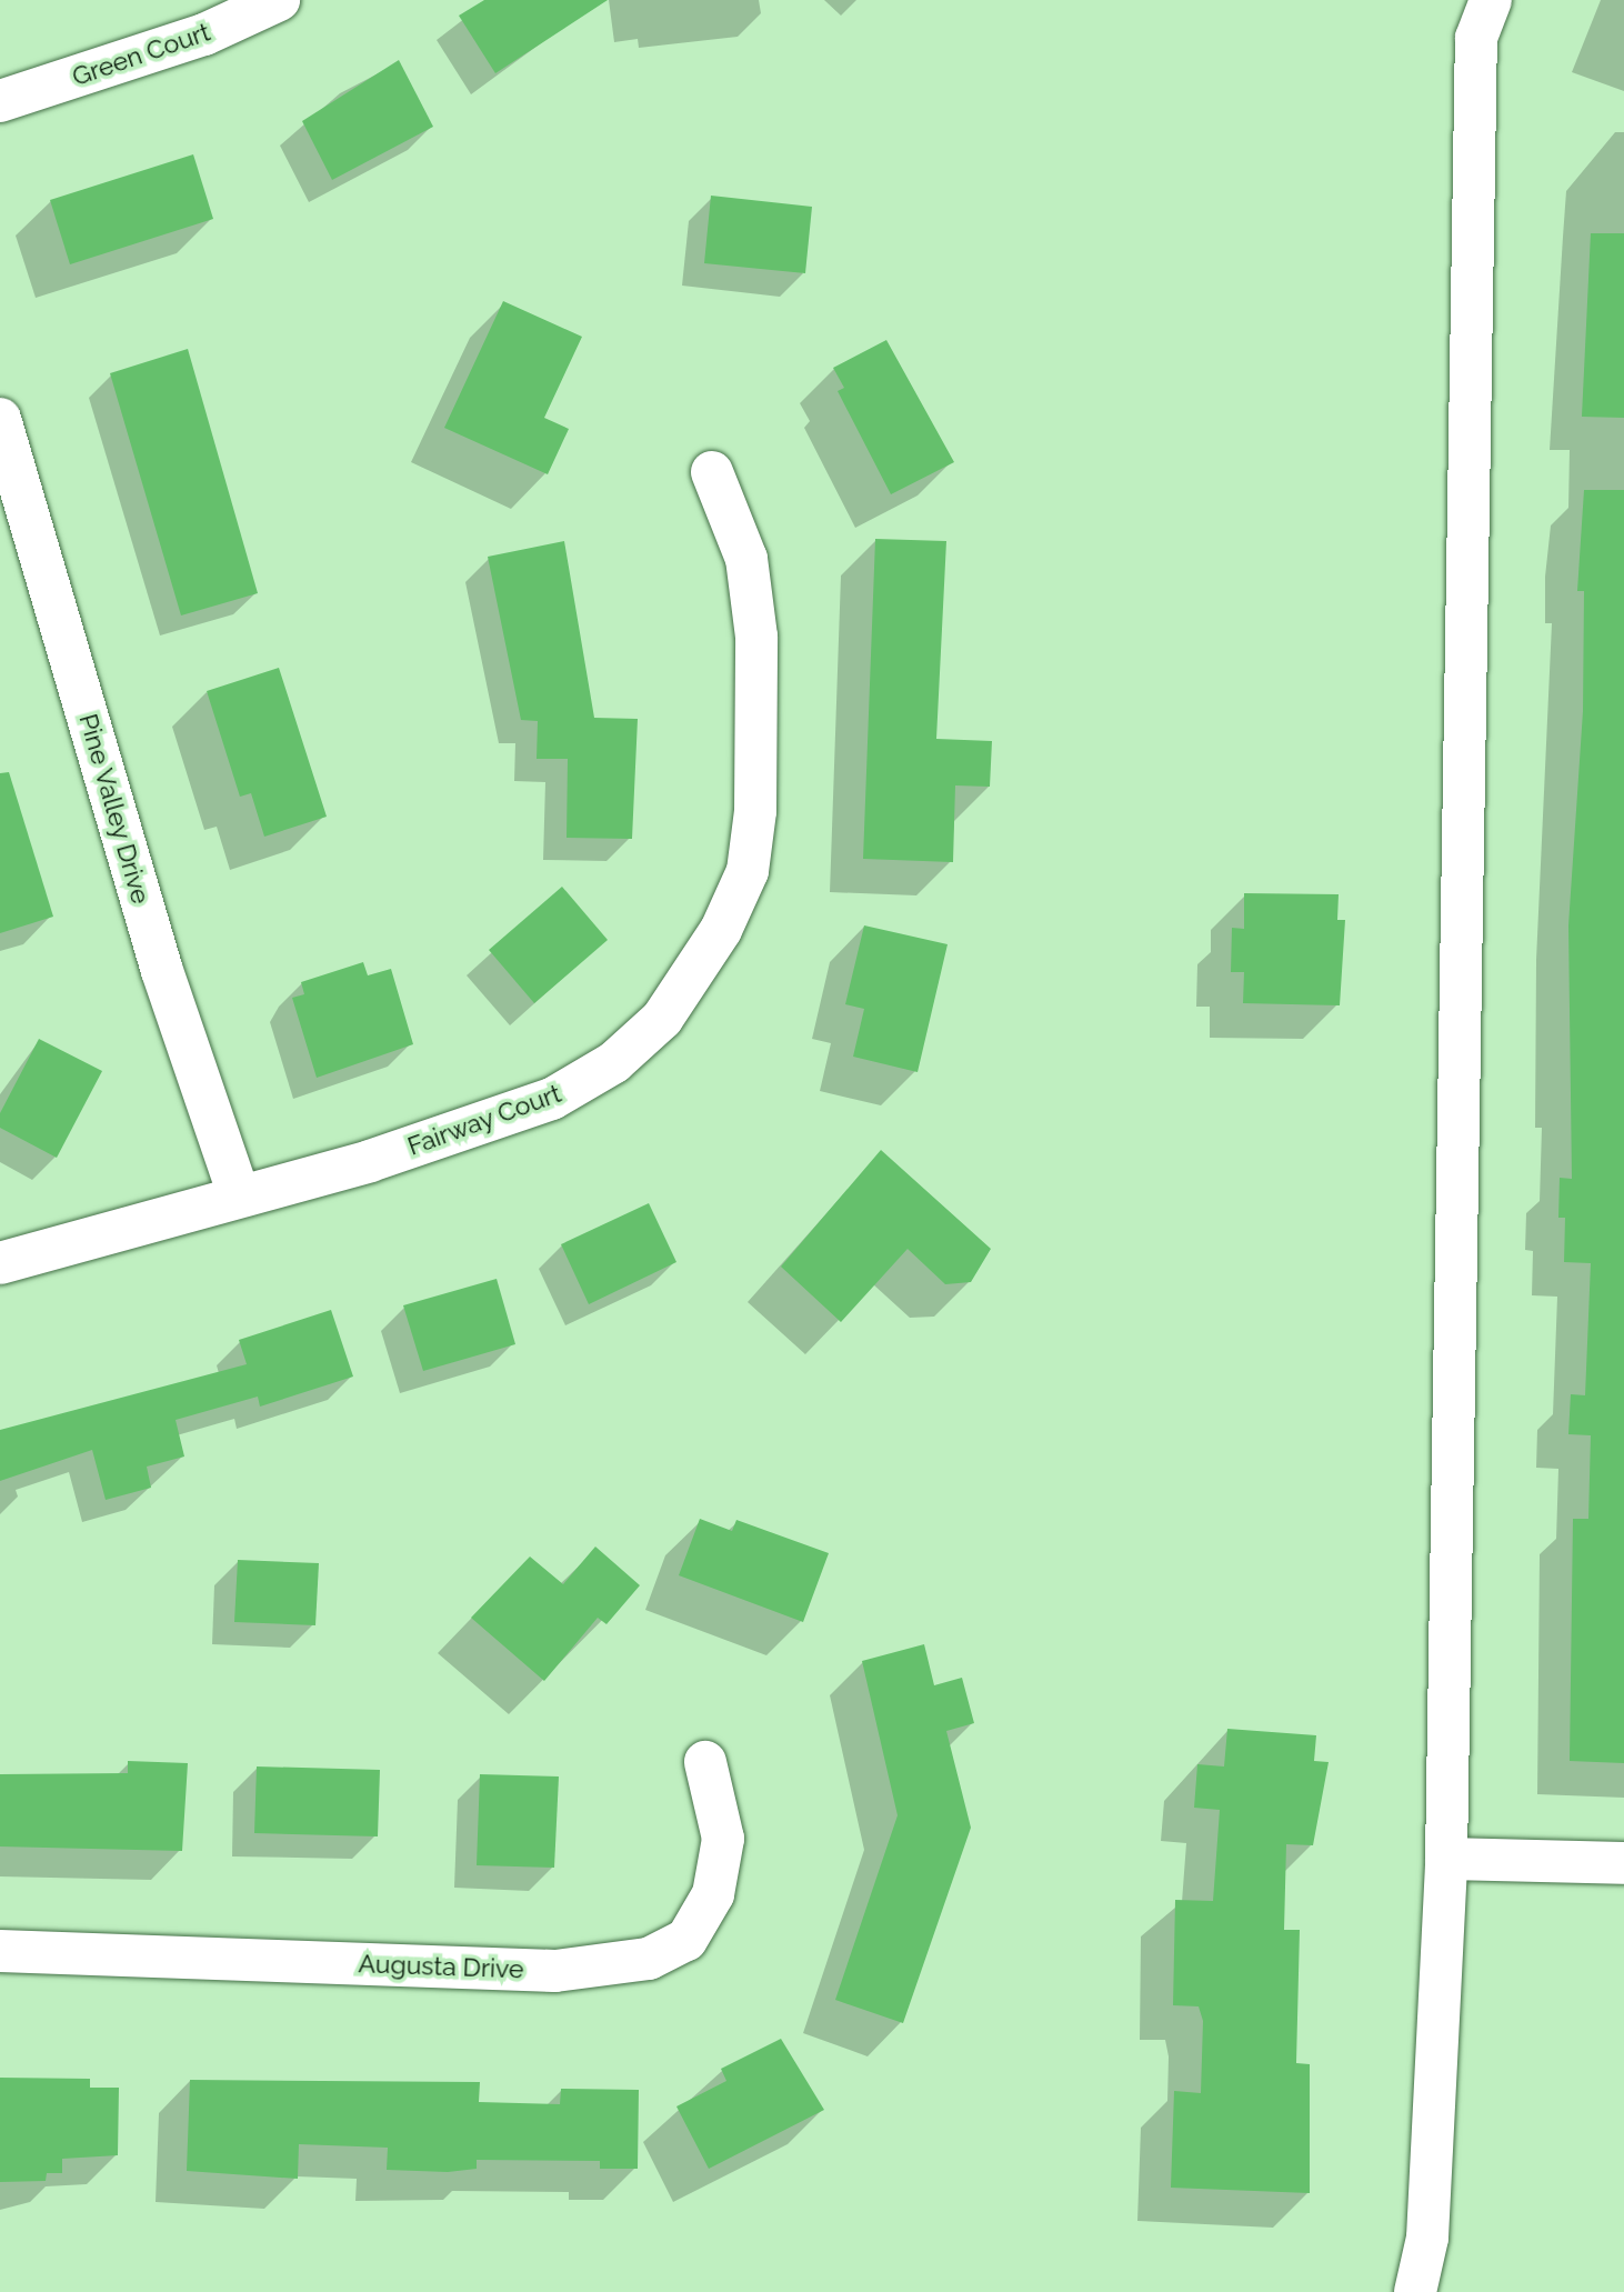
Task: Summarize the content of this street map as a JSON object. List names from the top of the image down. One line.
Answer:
{"streets":{"street":["Green Court","Pine Valley Drive","Fairway Court","Augusta Drive"]},"crossings":[["Pine Valley Drive","Fairway Court"]]}
